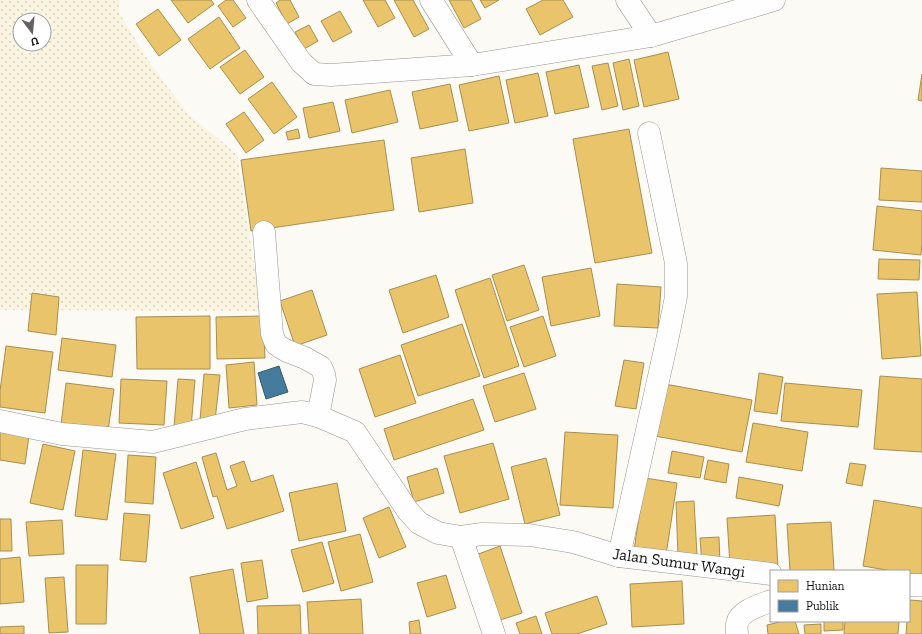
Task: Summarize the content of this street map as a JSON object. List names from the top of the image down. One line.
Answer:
{"streets":{"street":["Jalan Sumur Wangi"]},"legend":["Hunian","Publik"],"north":"bottom"}
